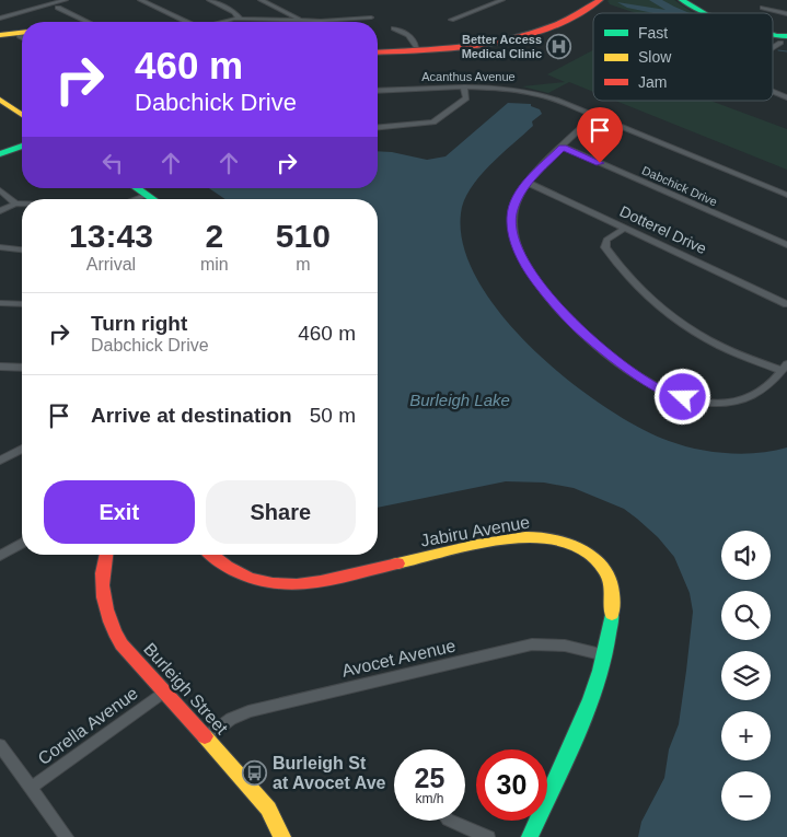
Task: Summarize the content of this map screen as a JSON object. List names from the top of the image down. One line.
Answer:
{"streets":{"street":["Acanthus Avenue","Dabchick Drive","Dotterel Drive","Jabiru Avenue","Avocet Avenue","Burleigh Street","Corella Avenue"]},"crossings":[["Jabiru Avenue","Avocet Avenue"],["Avocet Avenue","Burleigh Street"],["Burleigh Street","Corella Avenue"]],"water":["Burleigh Lake"],"places":{"hospital":["Better Access Medical Clinic"],"bus stop":["Burleigh St at Avocet Ave"]},"legend":["Fast","Slow","Jam"],"page":{"turn":["460 m","Dabchick Drive"],"eta":["13:43","Arrival","2","min","510","m"],"list":[{"name":"Turn right","note":"Dabchick Drive","value":"460 m"},{"name":"Arrive at destination","value":"50 m"}],"buttons":["Exit","Share"],"map_buttons":["+","−"],"speed":"25 km/h","limit":"30"}}
